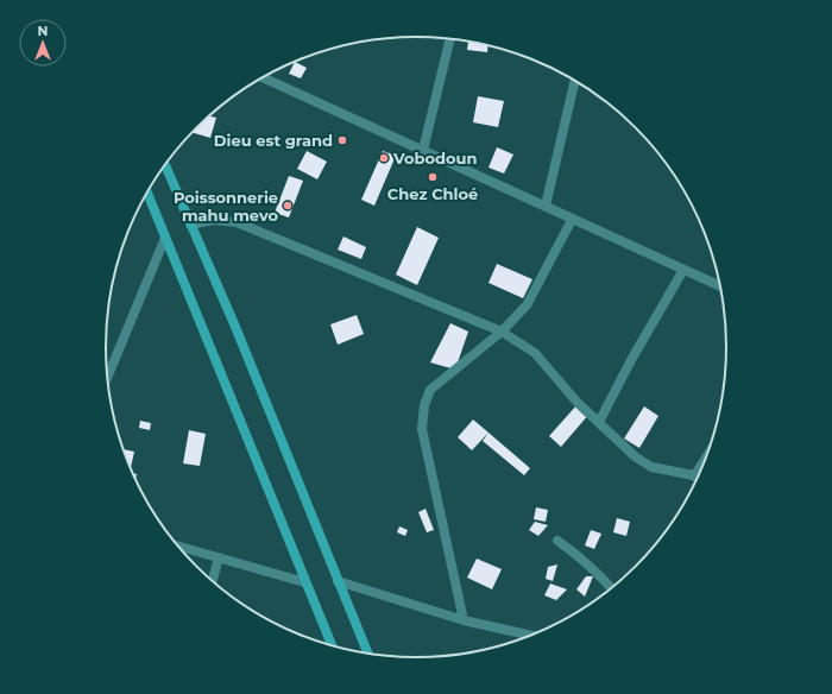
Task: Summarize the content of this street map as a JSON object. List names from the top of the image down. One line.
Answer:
{"places":["Dieu est grand","Vobodoun","Chez Chloé","Poissonnerie mahu mevo"],"north":"top"}
